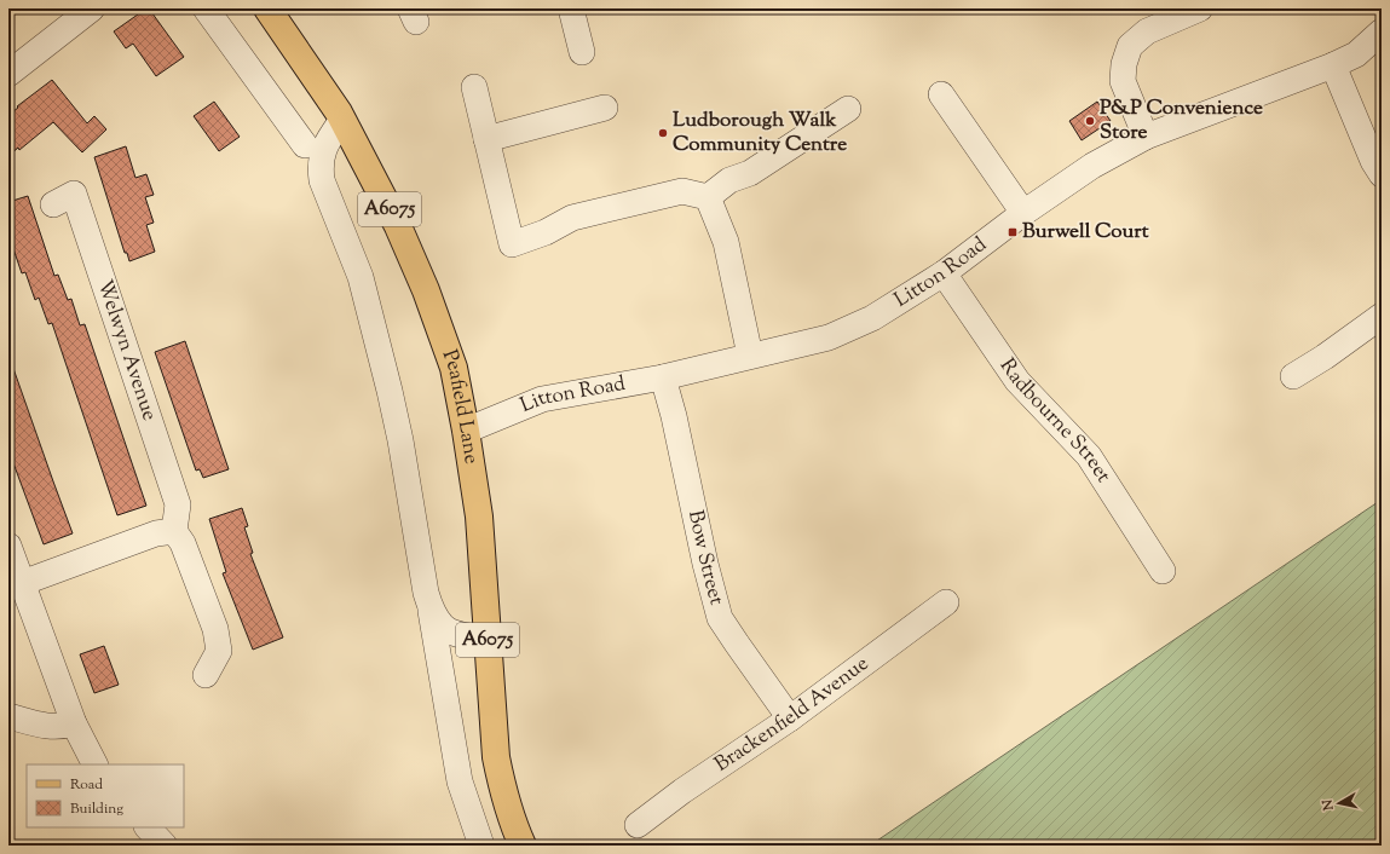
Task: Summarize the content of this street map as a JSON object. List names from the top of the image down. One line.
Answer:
{"streets":{"main road":["A6075","Peafield Lane"],"street":["Litton Road","Welwyn Avenue","Radbourne Street","Bow Street","Brackenfield Avenue"]},"crossings":[["Litton Road","Peafield Lane"],["Litton Road","Radbourne Street"],["Litton Road","Bow Street"],["Bow Street","Brackenfield Avenue"]],"places":{"other":["P&P Convenience Store","Ludborough Walk Community Centre"],"transit":["Burwell Court"]},"legend":["Road","Building"],"north":"left"}
